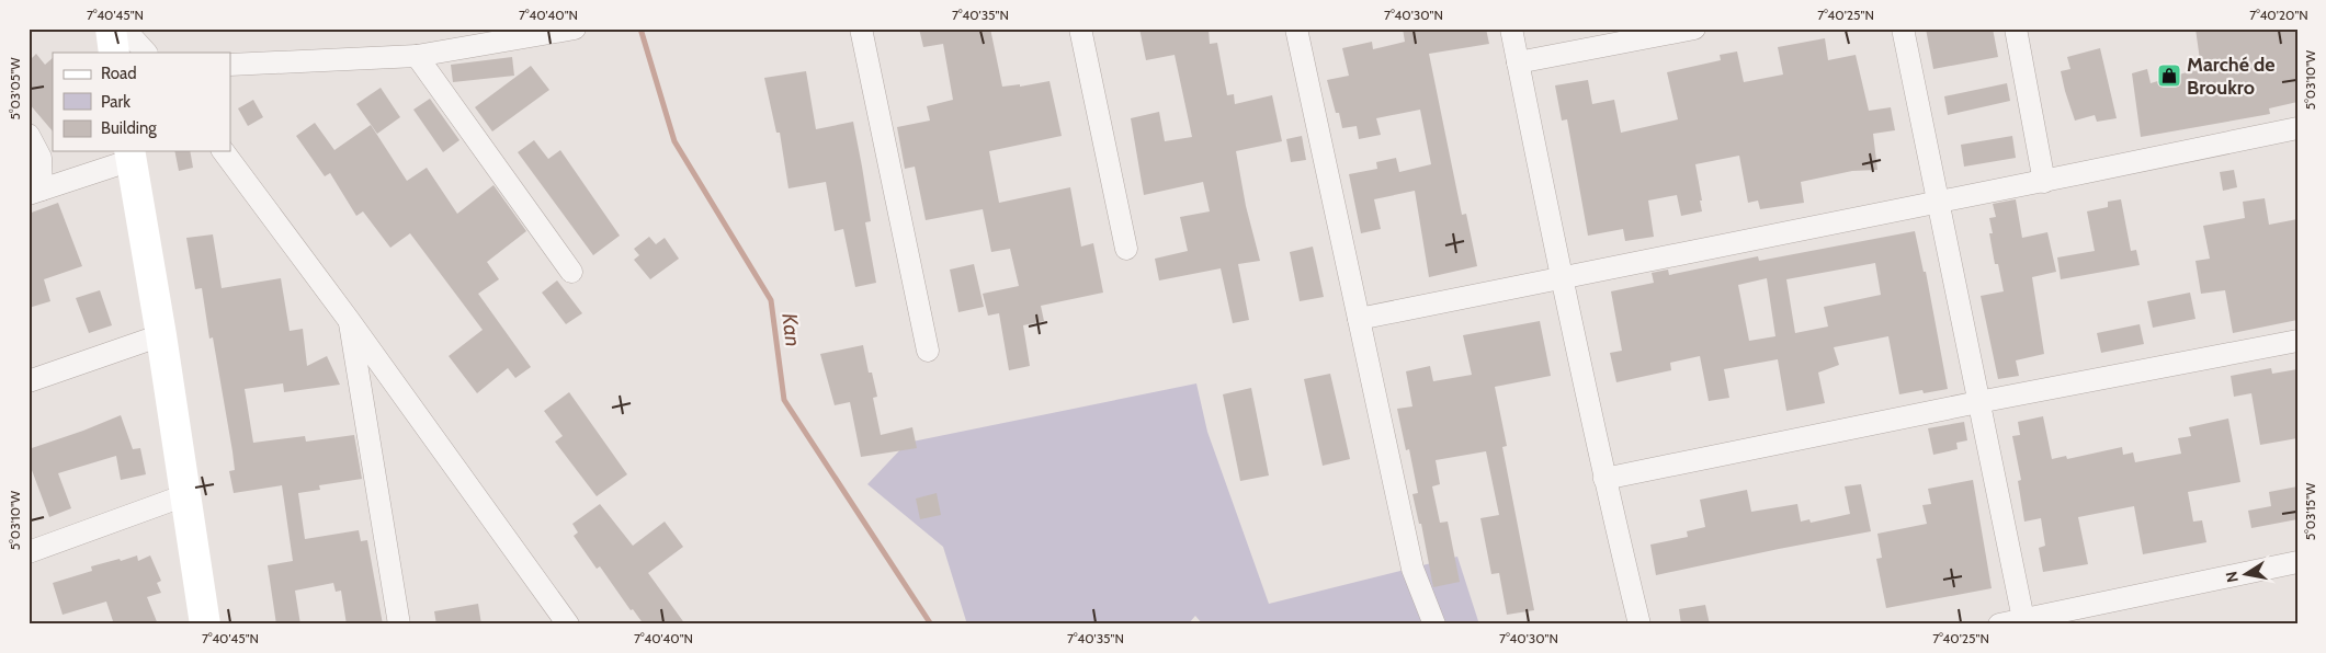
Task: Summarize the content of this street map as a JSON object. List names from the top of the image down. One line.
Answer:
{"water":["Kan"],"places":{"shop":["Marché de Broukro"]},"legend":["Road","Park","Building"],"north":"left","coordinates":["7°40'45\"N","7°40'40\"N","7°40'35\"N","7°40'30\"N","7°40'25\"N","7°40'20\"N","5°03'10\"W","5°03'05\"W","5°03'15\"W"]}
